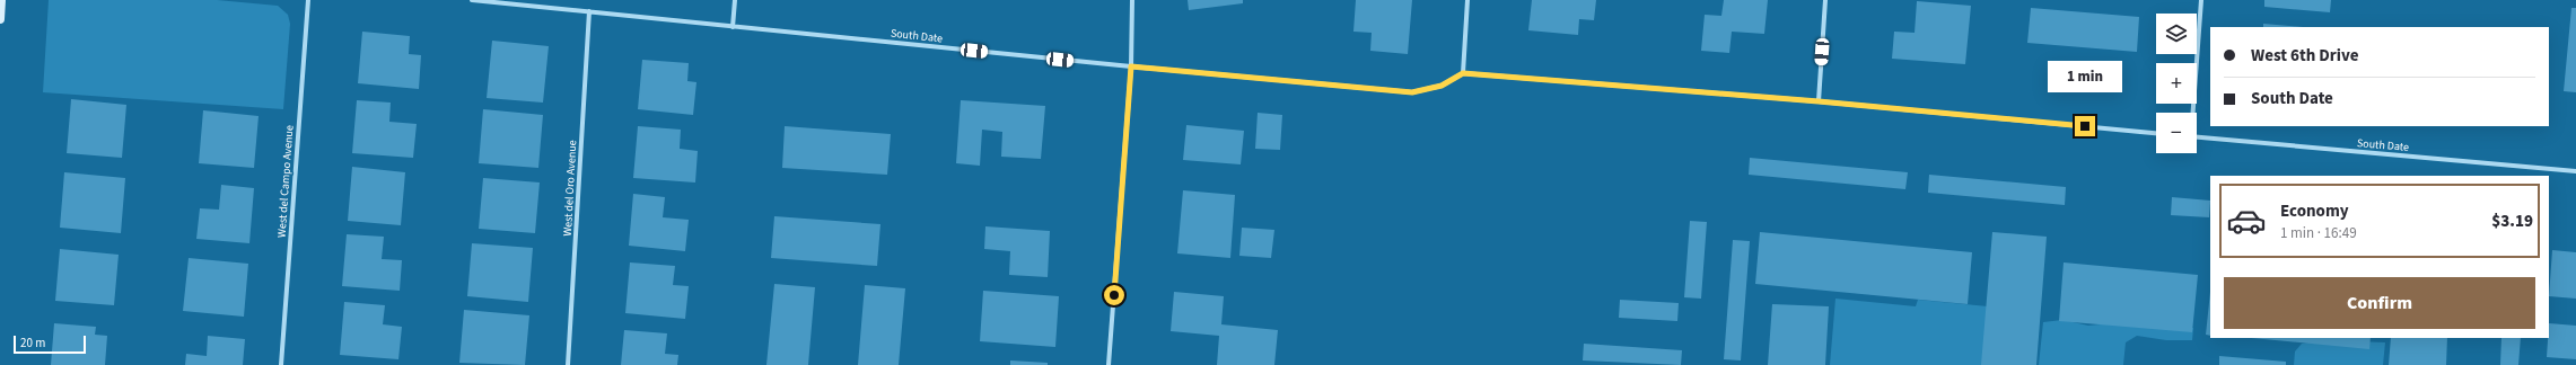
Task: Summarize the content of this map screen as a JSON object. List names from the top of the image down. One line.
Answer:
{"streets":{"street":["South Date","West del Campo Avenue","West del Oro Avenue"]},"crossings":[["South Date","West del Oro Avenue"]],"scale_bar":"20 m","page":{"map_buttons":["+","−"],"banner":["West 6th Drive","South Date"],"bubble":"1 min","list":[{"name":"Economy","note":"1 min · 16:49","value":"$3.19"}],"buttons":"Confirm","scale":"20 m"}}
